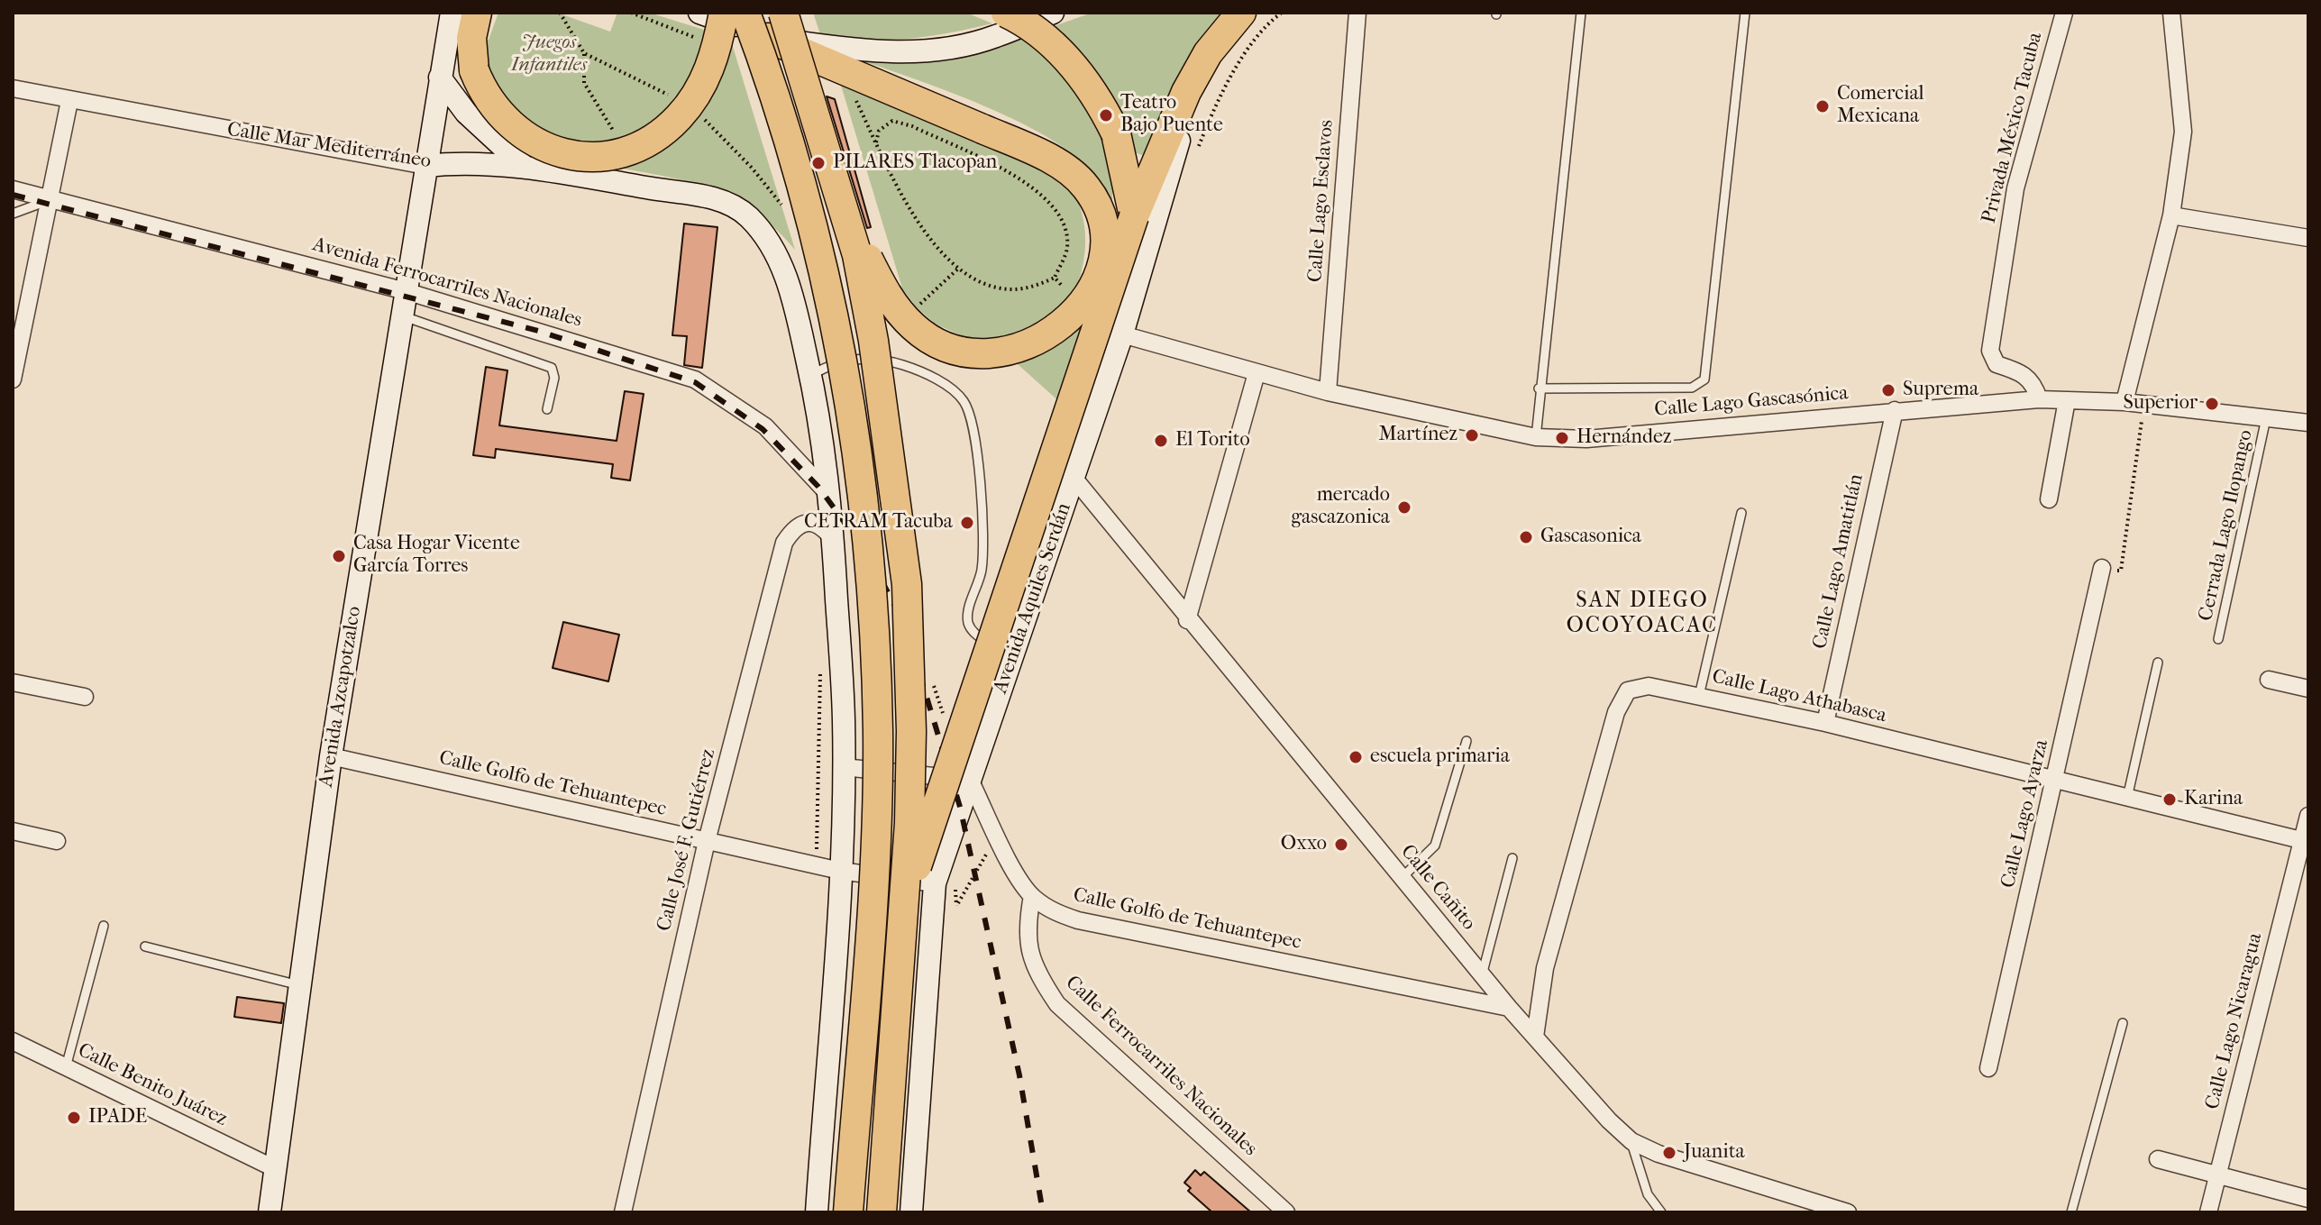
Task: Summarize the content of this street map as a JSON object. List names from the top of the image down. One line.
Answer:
{"streets":{"street":["Privada México Tacuba","Calle Mar Mediterráneo","Calle Lago Esclavos","Avenida Ferrocarriles Nacionales","Calle Lago Gascasónica","Calle Lago Amatitlán","Avenida Aquiles Serdán","Avenida Azcapotzalco","Calle Lago Athabasca","Calle Golfo de Tehuantepec","Calle Lago Ayarza","Calle José F. Gutiérrez","Calle Cañito","Calle Lago Nicaragua","Calle Ferrocarriles Nacionales","Calle Benito Juárez"],"lane":["Cerrada Lago Ilopango"]},"crossings":[["Privada México Tacuba","Calle Lago Gascasónica"],["Calle Mar Mediterráneo","Avenida Azcapotzalco"],["Calle Lago Esclavos","Calle Lago Gascasónica"],["Avenida Ferrocarriles Nacionales","Avenida Azcapotzalco"],["Calle Lago Gascasónica","Cerrada Lago Ilopango"],["Calle Lago Gascasónica","Calle Lago Amatitlán"],["Calle Lago Gascasónica","Avenida Aquiles Serdán"],["Calle Lago Amatitlán","Calle Lago Athabasca"],["Avenida Aquiles Serdán","Calle Golfo de Tehuantepec"],["Avenida Aquiles Serdán","Calle Cañito"],["Avenida Azcapotzalco","Calle Golfo de Tehuantepec"],["Avenida Azcapotzalco","Calle Benito Juárez"],["Calle Lago Athabasca","Calle Lago Ayarza"],["Calle Lago Athabasca","Calle Cañito"],["Calle Lago Athabasca","Calle Lago Nicaragua"],["Calle Golfo de Tehuantepec","Calle José F. Gutiérrez"],["Calle Golfo de Tehuantepec","Calle Cañito"],["Calle Golfo de Tehuantepec","Calle Ferrocarriles Nacionales"]],"districts":["SAN DIEGO OCOYOACAC"],"parks":["Juegos Infantiles"],"places":["Comercial Mexicana","Teatro Bajo Puente","PILARES Tlacopan","Suprema","Superior","Martínez","Hernández","El Torito","mercado gascazonica","CETRAM Tacuba","Gascasonica","Casa Hogar Vicente García Torres","escuela primaria","Karina","Oxxo","IPADE","Juanita"]}
